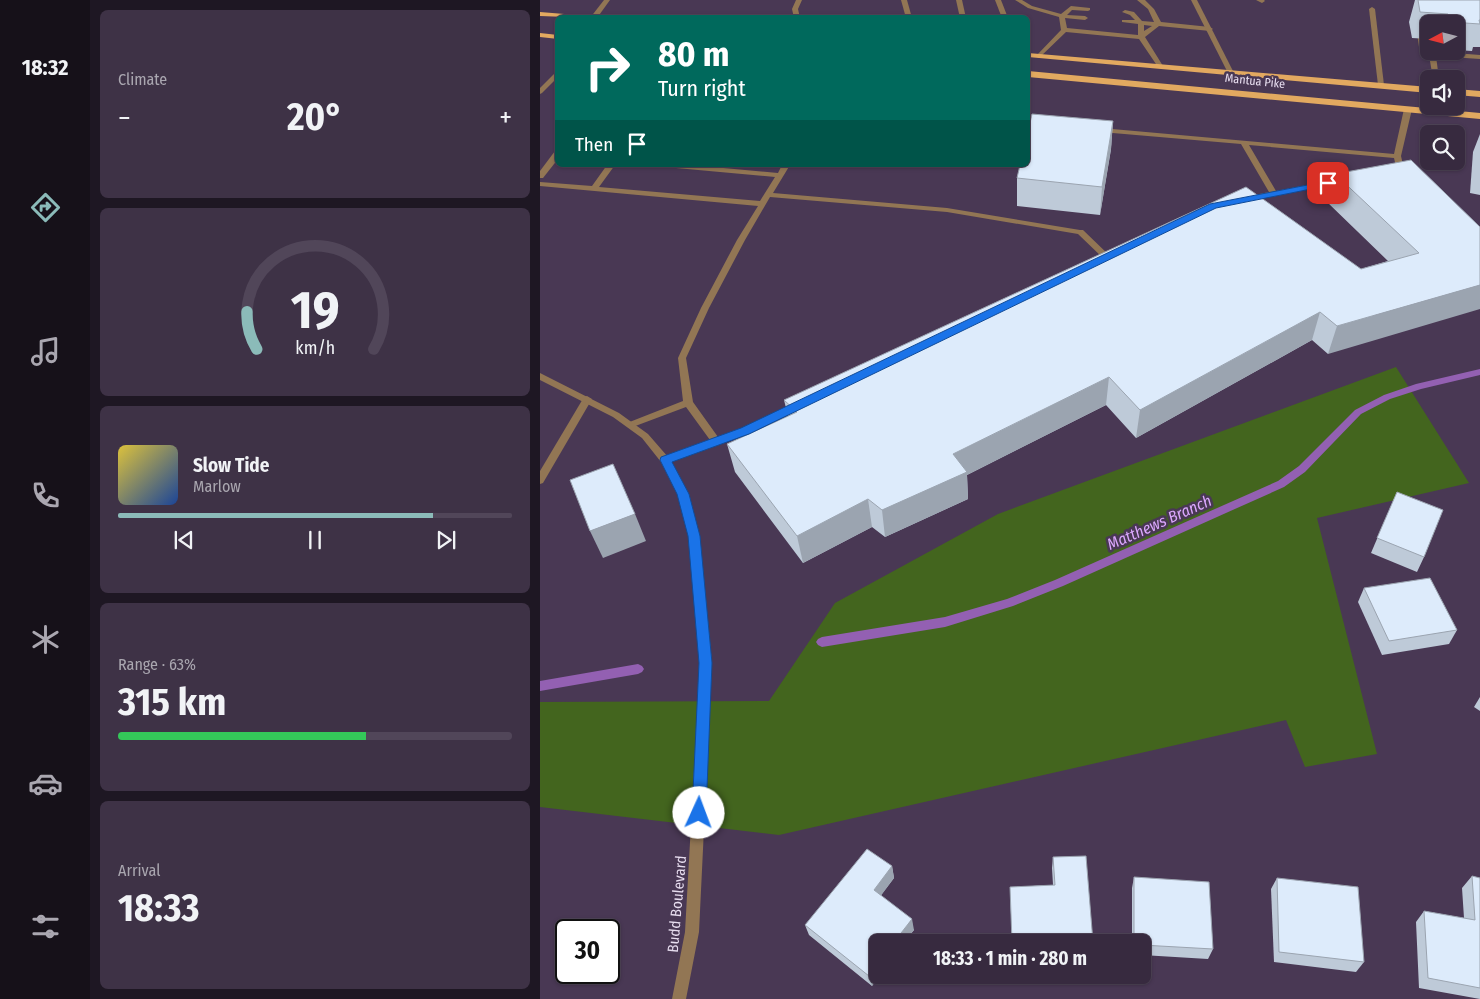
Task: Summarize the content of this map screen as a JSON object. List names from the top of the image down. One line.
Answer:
{"streets":{"main road":["Mantua Pike"],"street":["Budd Boulevard"]},"water":["Matthews Branch"],"north":"left","page":{"tabs":"18:32","tile":["Climate",["Range · 63%","315 km"],["Arrival","18:33"]],"turn":["80 m","Turn right"],"heat":["−","20°","+"],"then":"Then","song":["Slow Tide","Marlow"],"limit":"30","trip":"18:33 · 1 min · 280 m","gauge":["19","km/h"]}}
